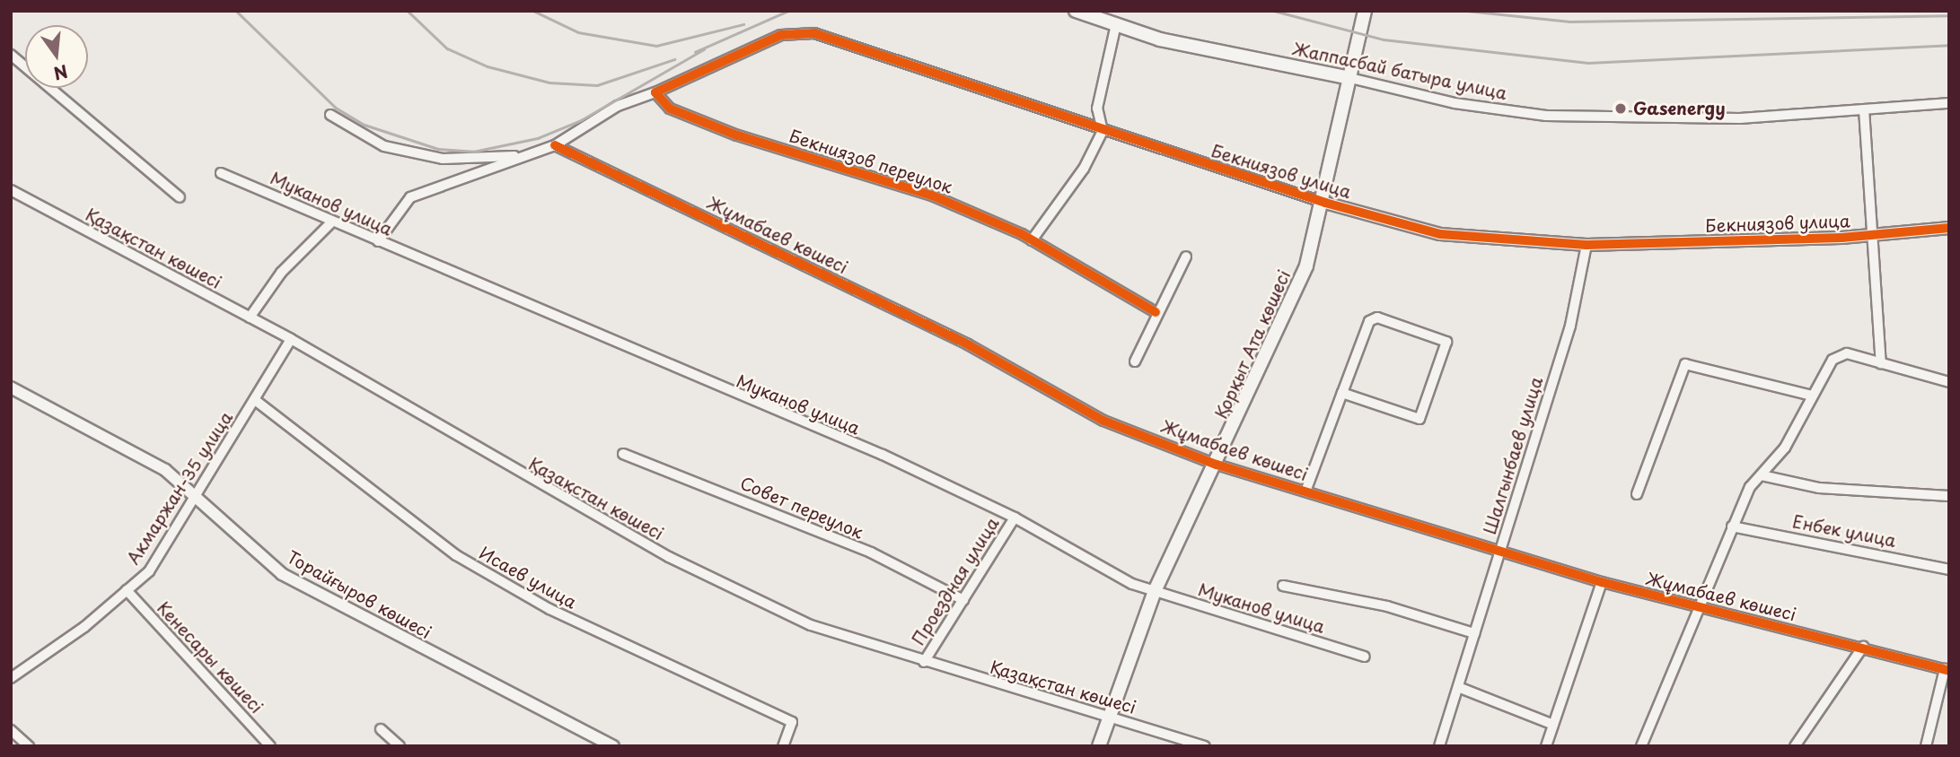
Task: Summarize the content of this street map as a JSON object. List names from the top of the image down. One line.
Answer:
{"streets":{"main road":["Жаппасбай батыра улица","Қорқыт Ата көшесі"],"street":["Бекниязов переулок","Бекниязов улица","Муканов улица","Жұмабаев көшесі","Қазақстан көшесі","Шалгынбаев улица","Акмаржан-35 улица","Совет переулок","Енбек улица","Исаев улица","Проездная улица","Торайғыров көшесі","Кенесары көшесі"]},"crossings":[["Жаппасбай батыра улица","Қорқыт Ата көшесі"],["Бекниязов переулок","Бекниязов улица"],["Бекниязов улица","Муканов улица"],["Бекниязов улица","Жұмабаев көшесі"],["Бекниязов улица","Қорқыт Ата көшесі"],["Бекниязов улица","Шалгынбаев улица"],["Муканов улица","Қорқыт Ата көшесі"],["Муканов улица","Проездная улица"],["Жұмабаев көшесі","Қорқыт Ата көшесі"],["Жұмабаев көшесі","Шалгынбаев улица"],["Қазақстан көшесі","Қорқыт Ата көшесі"],["Қазақстан көшесі","Акмаржан-35 улица"],["Қазақстан көшесі","Проездная улица"],["Акмаржан-35 улица","Исаев улица"],["Акмаржан-35 улица","Торайғыров көшесі"],["Акмаржан-35 улица","Кенесары көшесі"],["Совет переулок","Проездная улица"]],"places":["Gasenergy"],"north":"bottom"}
